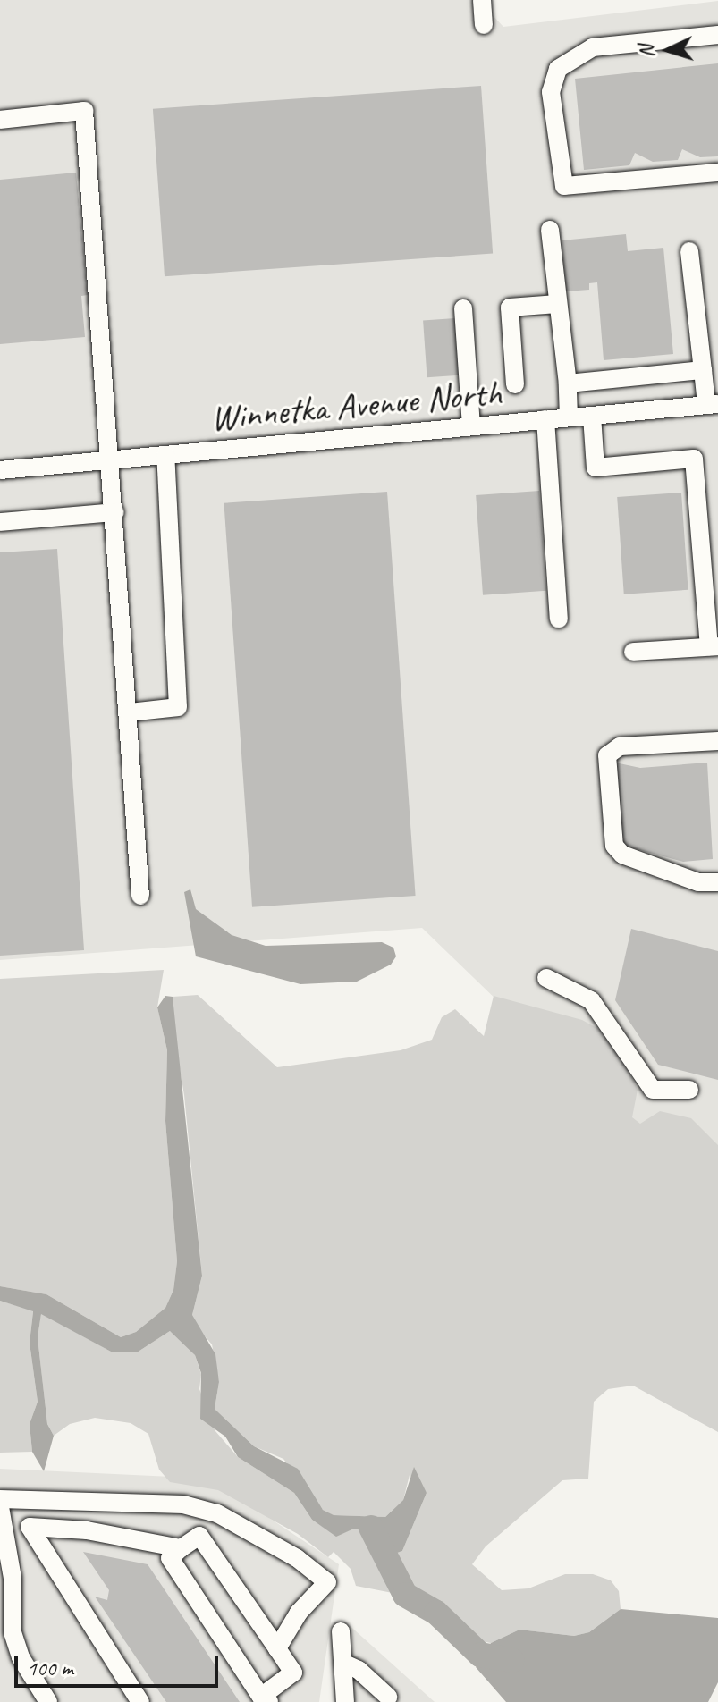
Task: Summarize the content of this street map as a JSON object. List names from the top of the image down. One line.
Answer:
{"streets":{"street":["Winnetka Avenue North"]},"scale_bar":"100 m","north":"left"}
